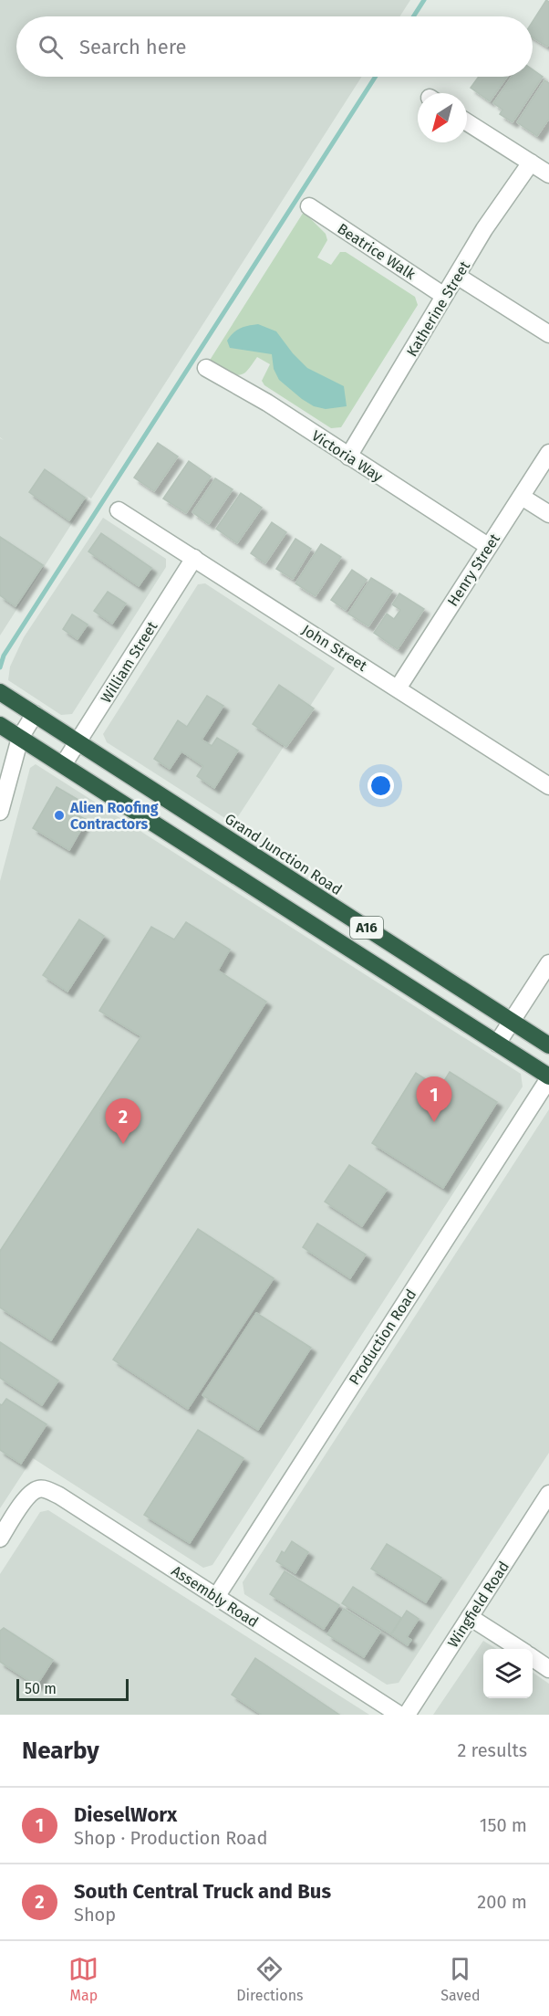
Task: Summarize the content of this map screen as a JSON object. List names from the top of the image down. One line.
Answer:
{"streets":{"highway":["Grand Junction Road","A16"],"street":["Beatrice Walk","Katherine Street","Victoria Way","Henry Street","John Street","William Street","Production Road","Assembly Road","Wingfield Road"]},"crossings":[["Beatrice Walk","Katherine Street"],["Katherine Street","Victoria Way"],["Victoria Way","Henry Street"],["Henry Street","John Street"],["John Street","William Street"],["William Street","Grand Junction Road"],["William Street","A16"],["A16","Production Road"],["Production Road","Assembly Road"]],"places":["Alien Roofing Contractors"],"scale_bar":"50 m","north":"bottom left","page":{"search":"Search here","pins":["1","2"],"scale":"50 m","heading":["Nearby","2 results"],"list":[{"mark":"1","name":"DieselWorx","note":"Shop · Production Road","value":"150 m"},{"mark":"2","name":"South Central Truck and Bus","note":"Shop","value":"200 m"}],"nav":["Map","Directions","Saved"]}}
